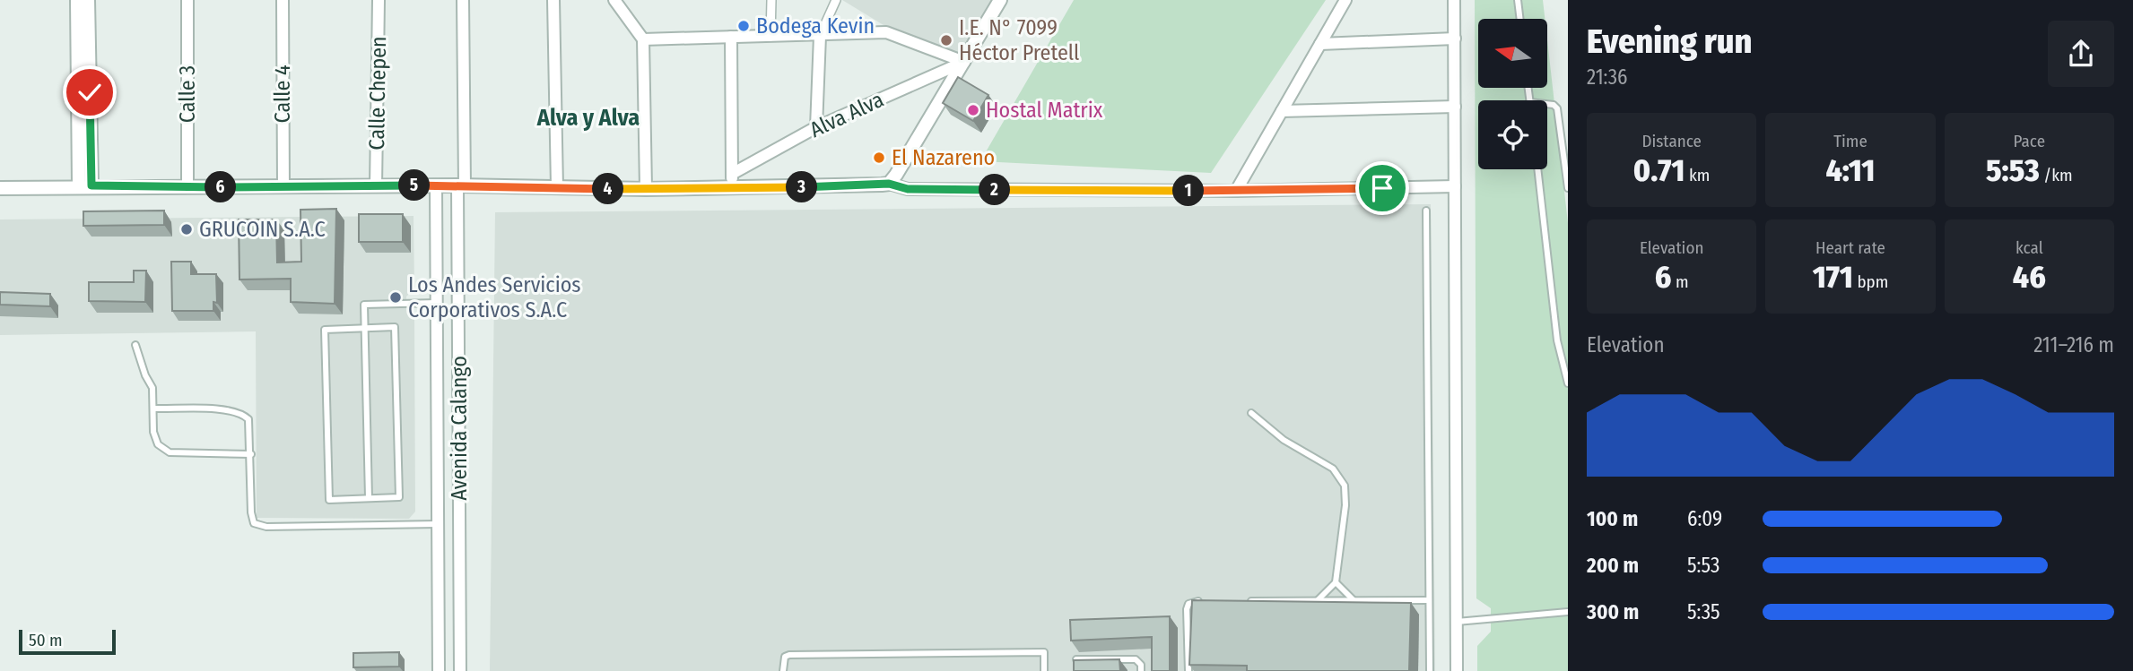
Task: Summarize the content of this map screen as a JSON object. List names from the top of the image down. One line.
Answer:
{"streets":{"street":["Calle Chepen","Calle 3","Calle 4","Alva Alva","Avenida Calango"]},"districts":["Alva y Alva"],"places":["Bodega Kevin","I.E. N° 7099 Héctor Pretell","Hostal Matrix","El Nazareno","GRUCOIN S.A.C","Los Andes Servicios Corporativos S.A.C"],"scale_bar":"50 m","north":"left","page":{"heading":["Evening run","21:36"],"stats":[["Distance","0.71 km"],["Time","4:11"],["Pace","5:53 /km"],["Elevation","6 m"],["Heart rate","171 bpm"],["kcal","46"]],"pins":["5","3","6","4","2","1"],"chart":["Elevation","211–216 m"],"list":[{"name":"100 m","note":"6:09"},{"name":"200 m","note":"5:53"},{"name":"300 m","note":"5:35"}],"scale":"50 m"}}
